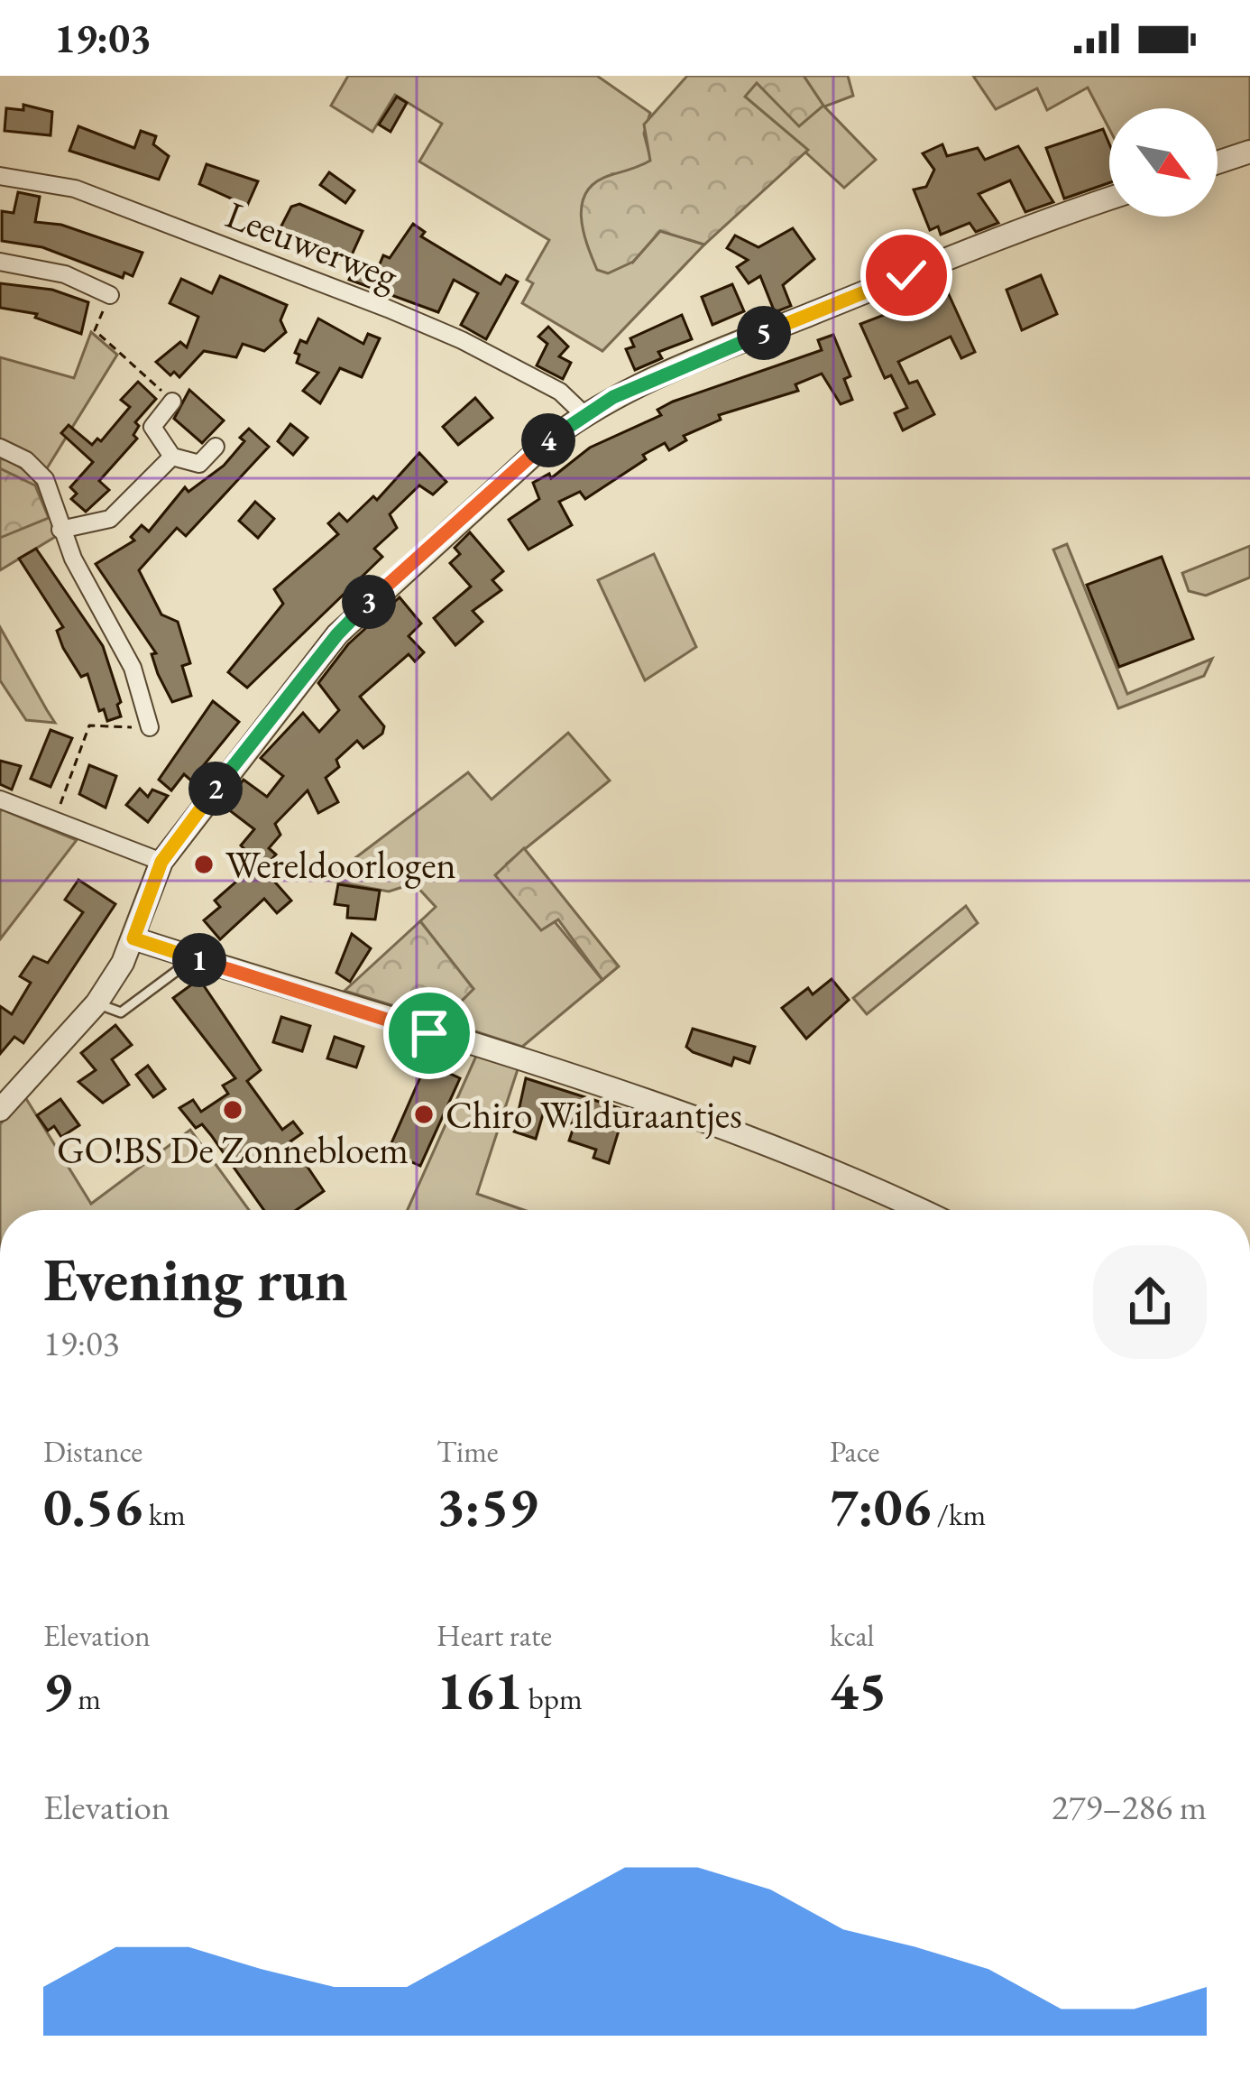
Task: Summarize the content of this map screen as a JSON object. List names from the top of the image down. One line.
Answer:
{"streets":{"street":["Leeuwerweg"]},"places":["Wereldoorlogen","GO!BS De Zonnebloem","Chiro Wilduraantjes"],"north":"bottom right","page":{"status":"19:03","pins":["5","4","3","2","1"],"heading":["Evening run","19:03"],"stats":[["Distance","0.56 km"],["Time","3:59"],["Pace","7:06 /km"],["Elevation","9 m"],["Heart rate","161 bpm"],["kcal","45"]],"chart":["Elevation","279–286 m"]}}
